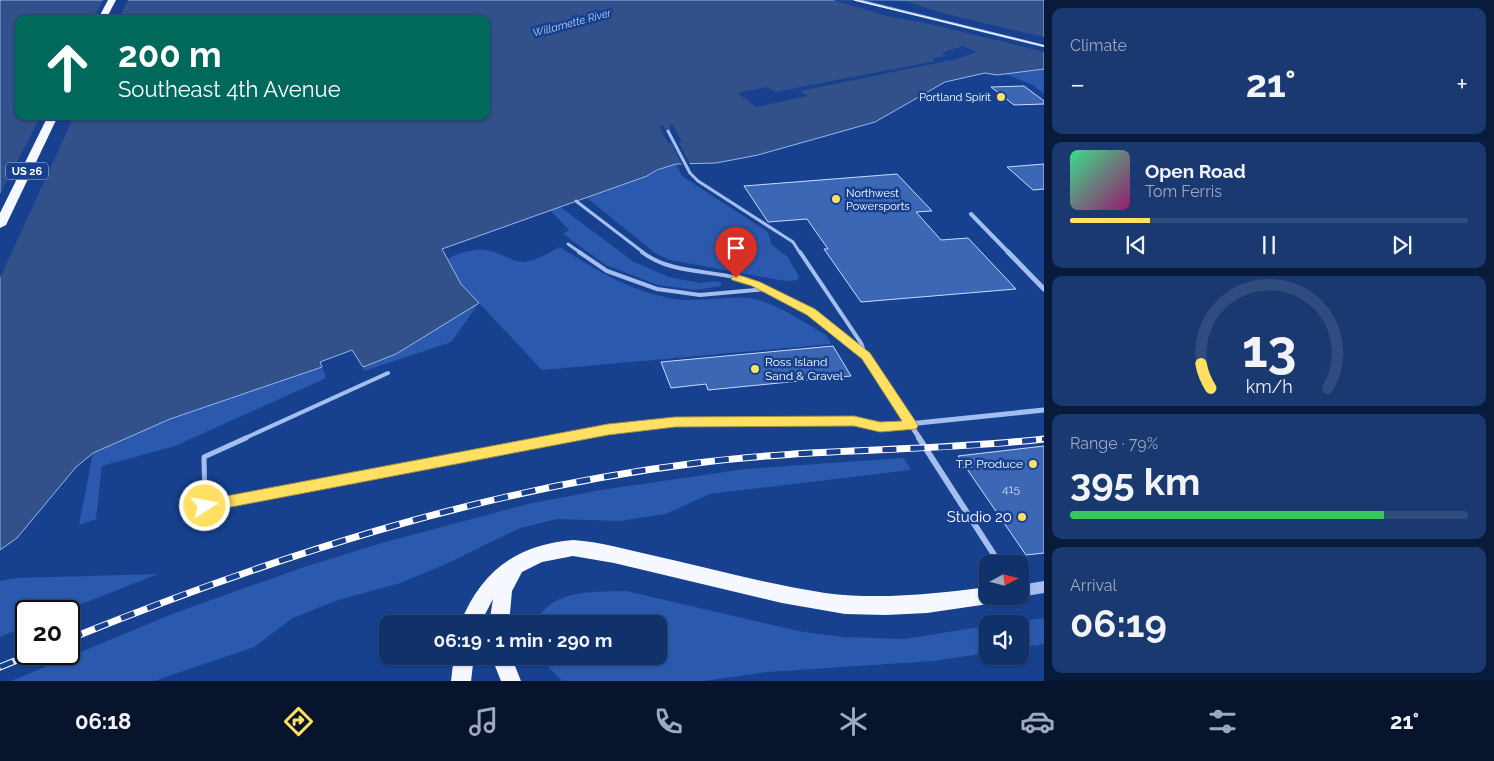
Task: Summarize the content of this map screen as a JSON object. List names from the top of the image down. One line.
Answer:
{"streets":{"highway":["US 26"]},"water":["Willamette River"],"places":["Portland Spirit","Northwest Powersports","Ross Island Sand & Gravel","T.P. Produce","Studio 20"],"house_numbers":["415"],"north":"right","page":{"tile":["Climate",["Range · 79%","395 km"],["Arrival","06:19"]],"turn":["200 m","Southeast 4th Avenue"],"heat":["−","21°","+"],"song":["Open Road","Tom Ferris"],"limit":"20","trip":"06:19 · 1 min · 290 m","tabs":["06:18","21°"],"gauge":["13","km/h"]}}
